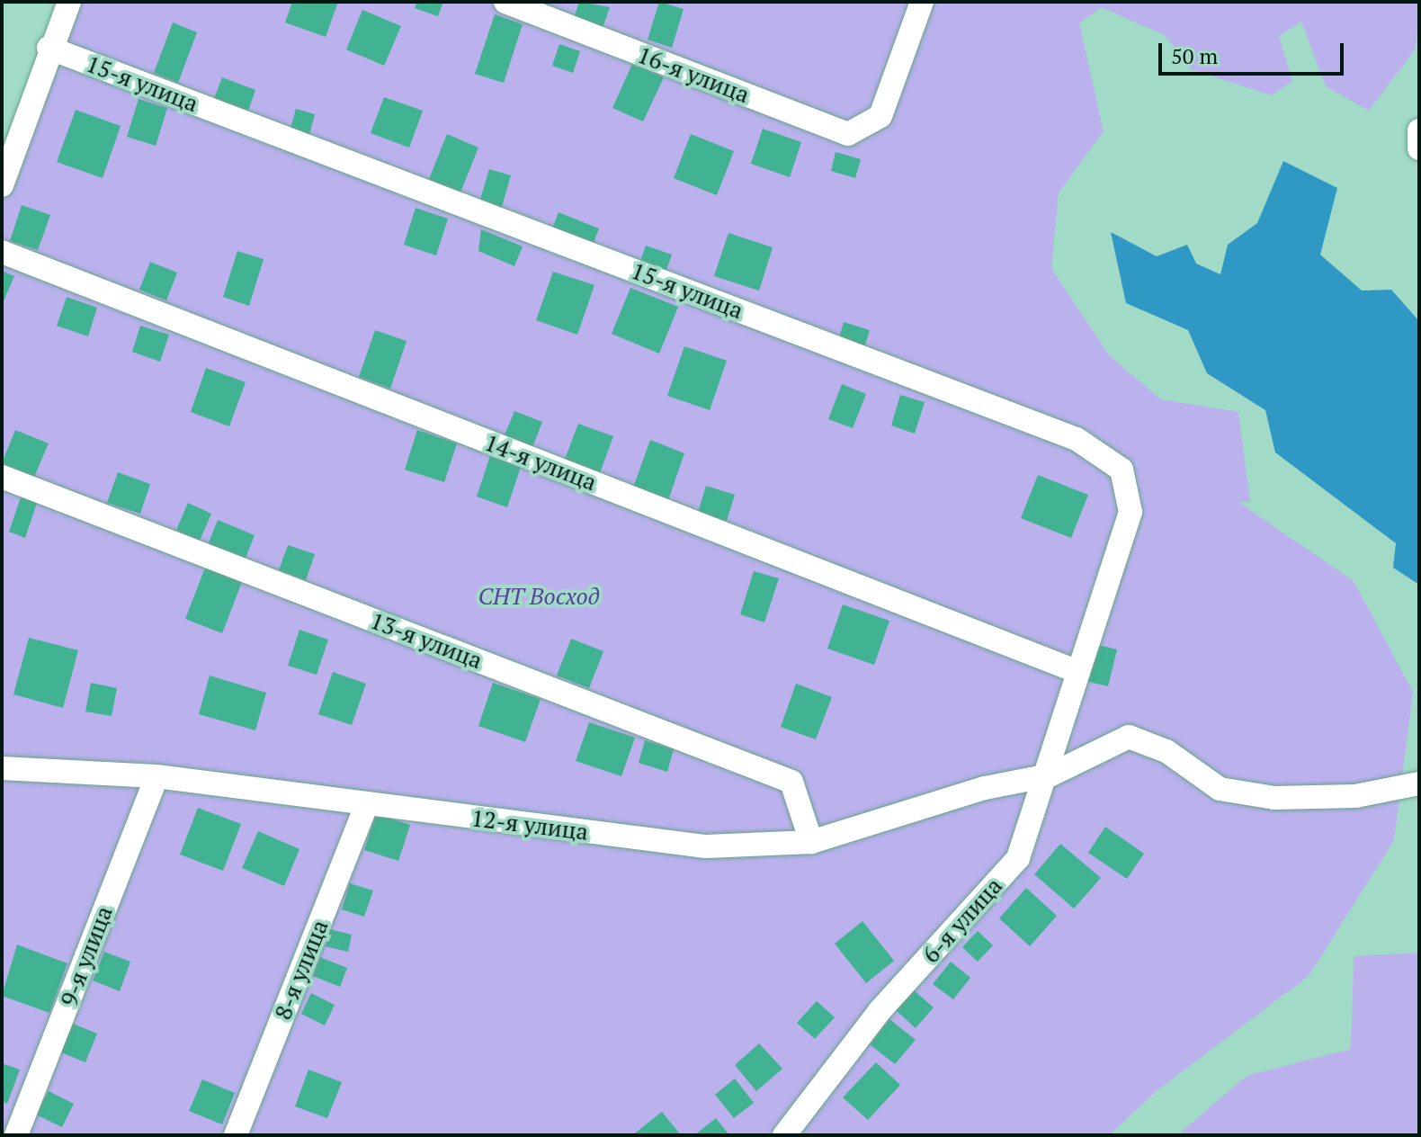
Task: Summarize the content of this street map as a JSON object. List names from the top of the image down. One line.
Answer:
{"streets":{"street":["16-я улица","15-я улица","14-я улица","13-я улица","12-я улица","6-я улица","9-я улица","8-я улица"]},"crossings":[["15-я улица","14-я улица"],["15-я улица","6-я улица"],["14-я улица","6-я улица"],["13-я улица","12-я улица"],["12-я улица","6-я улица"],["12-я улица","9-я улица"],["12-я улица","8-я улица"]],"parks":["СНТ Восход"],"scale_bar":"50 m"}
